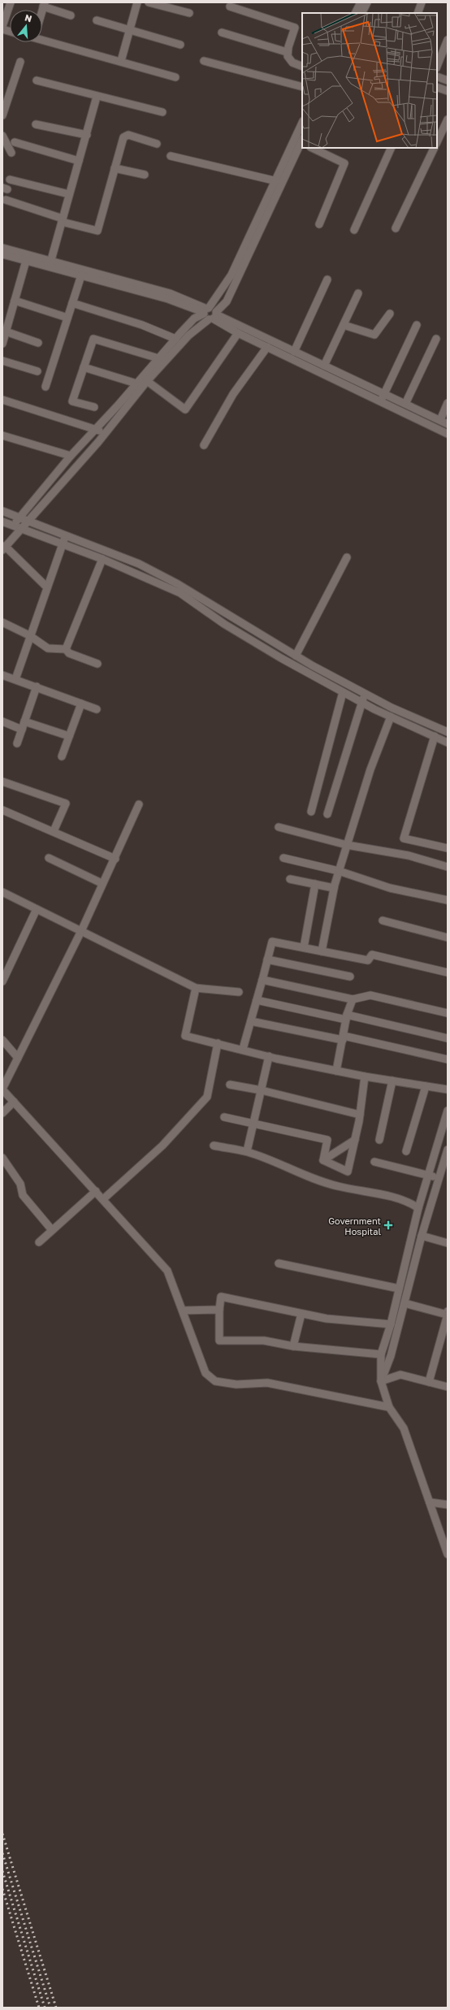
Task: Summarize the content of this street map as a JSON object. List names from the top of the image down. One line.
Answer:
{"places":{"health":["Government Hospital"]},"north":"top"}
